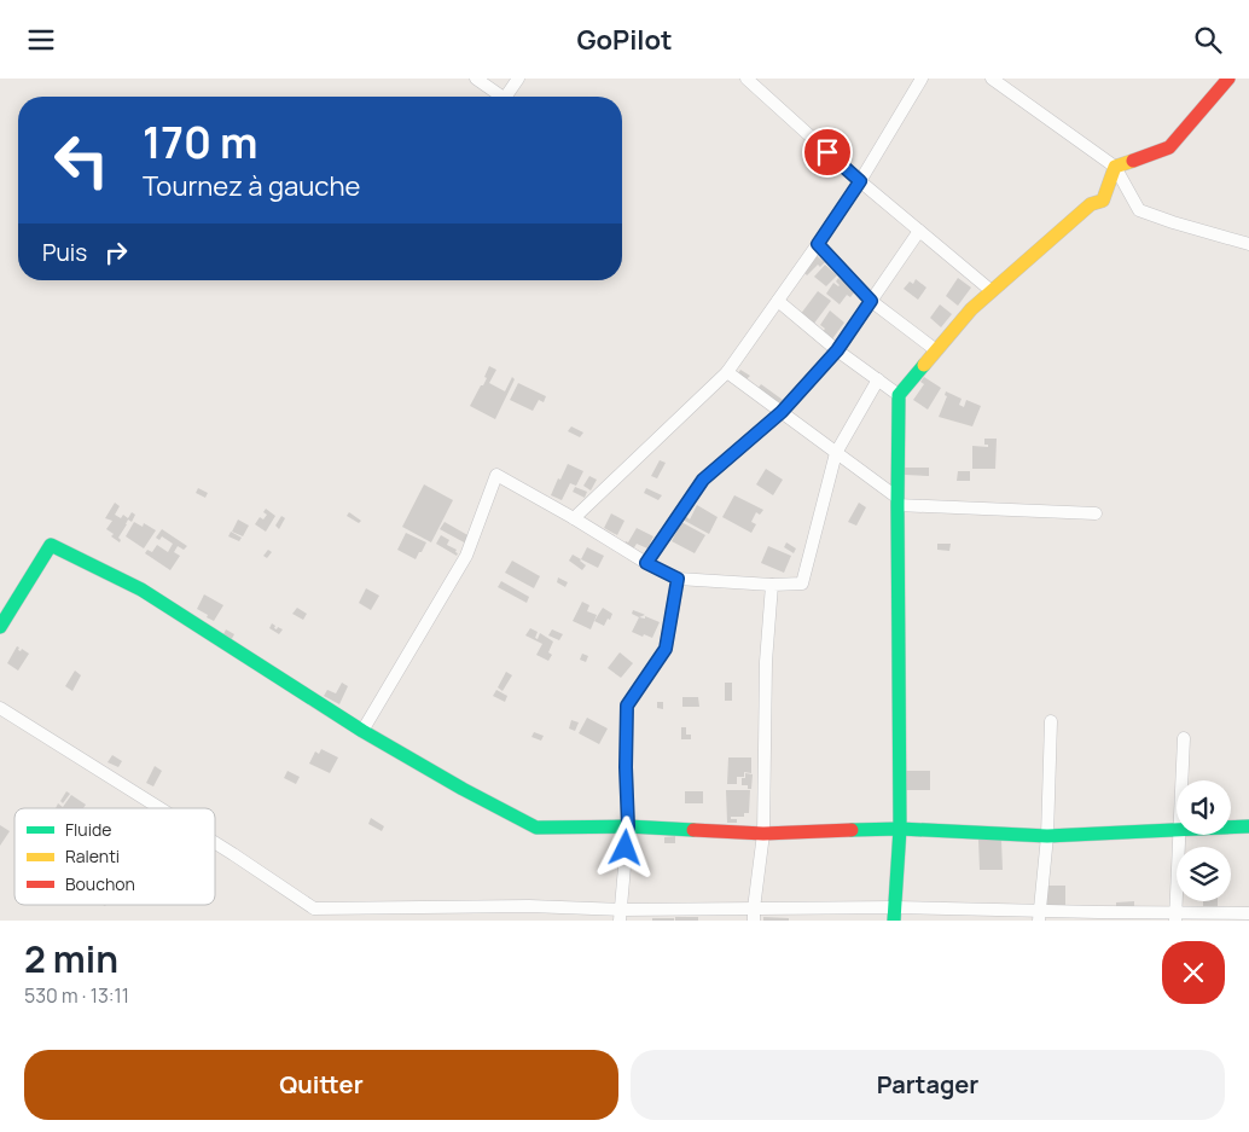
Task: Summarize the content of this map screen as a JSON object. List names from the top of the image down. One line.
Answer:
{"legend":["Fluide","Ralenti","Bouchon"],"page":{"header":"GoPilot","turn":["170 m","Tournez à gauche"],"then":"Puis","heading":["2 min","530 m · 13:11"],"buttons":["Quitter","Partager"]}}
